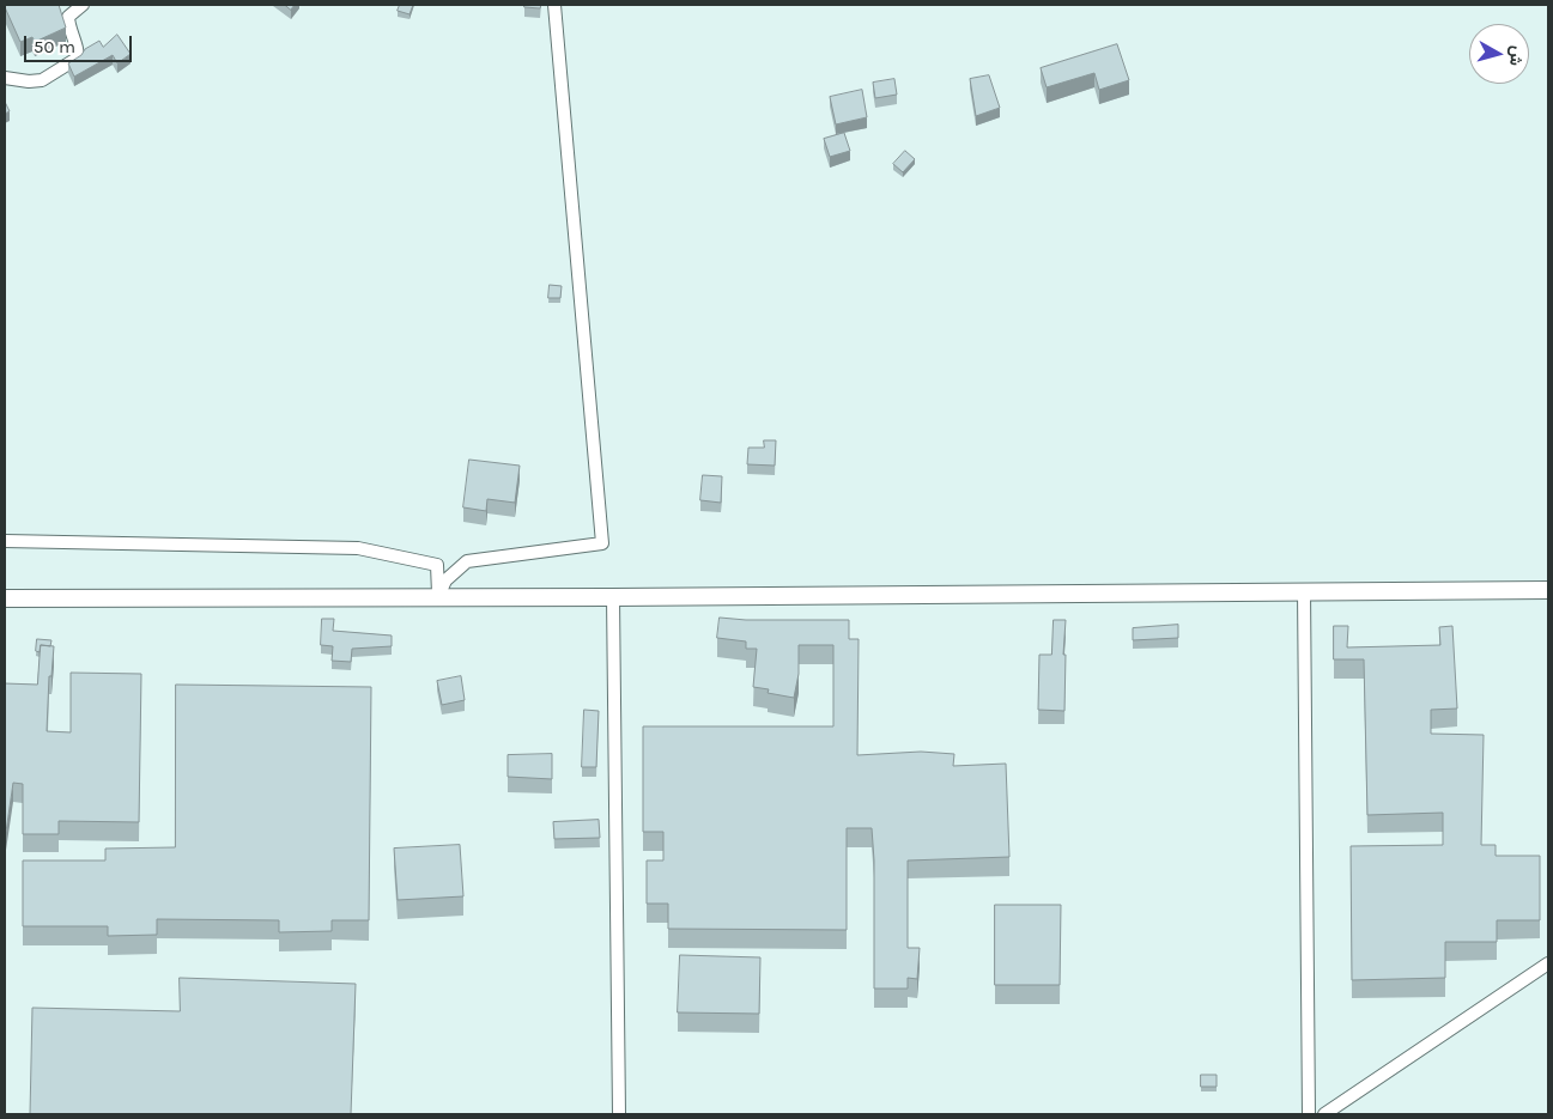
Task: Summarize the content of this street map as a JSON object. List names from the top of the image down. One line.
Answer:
{"scale_bar":"50 m","north":"right"}
